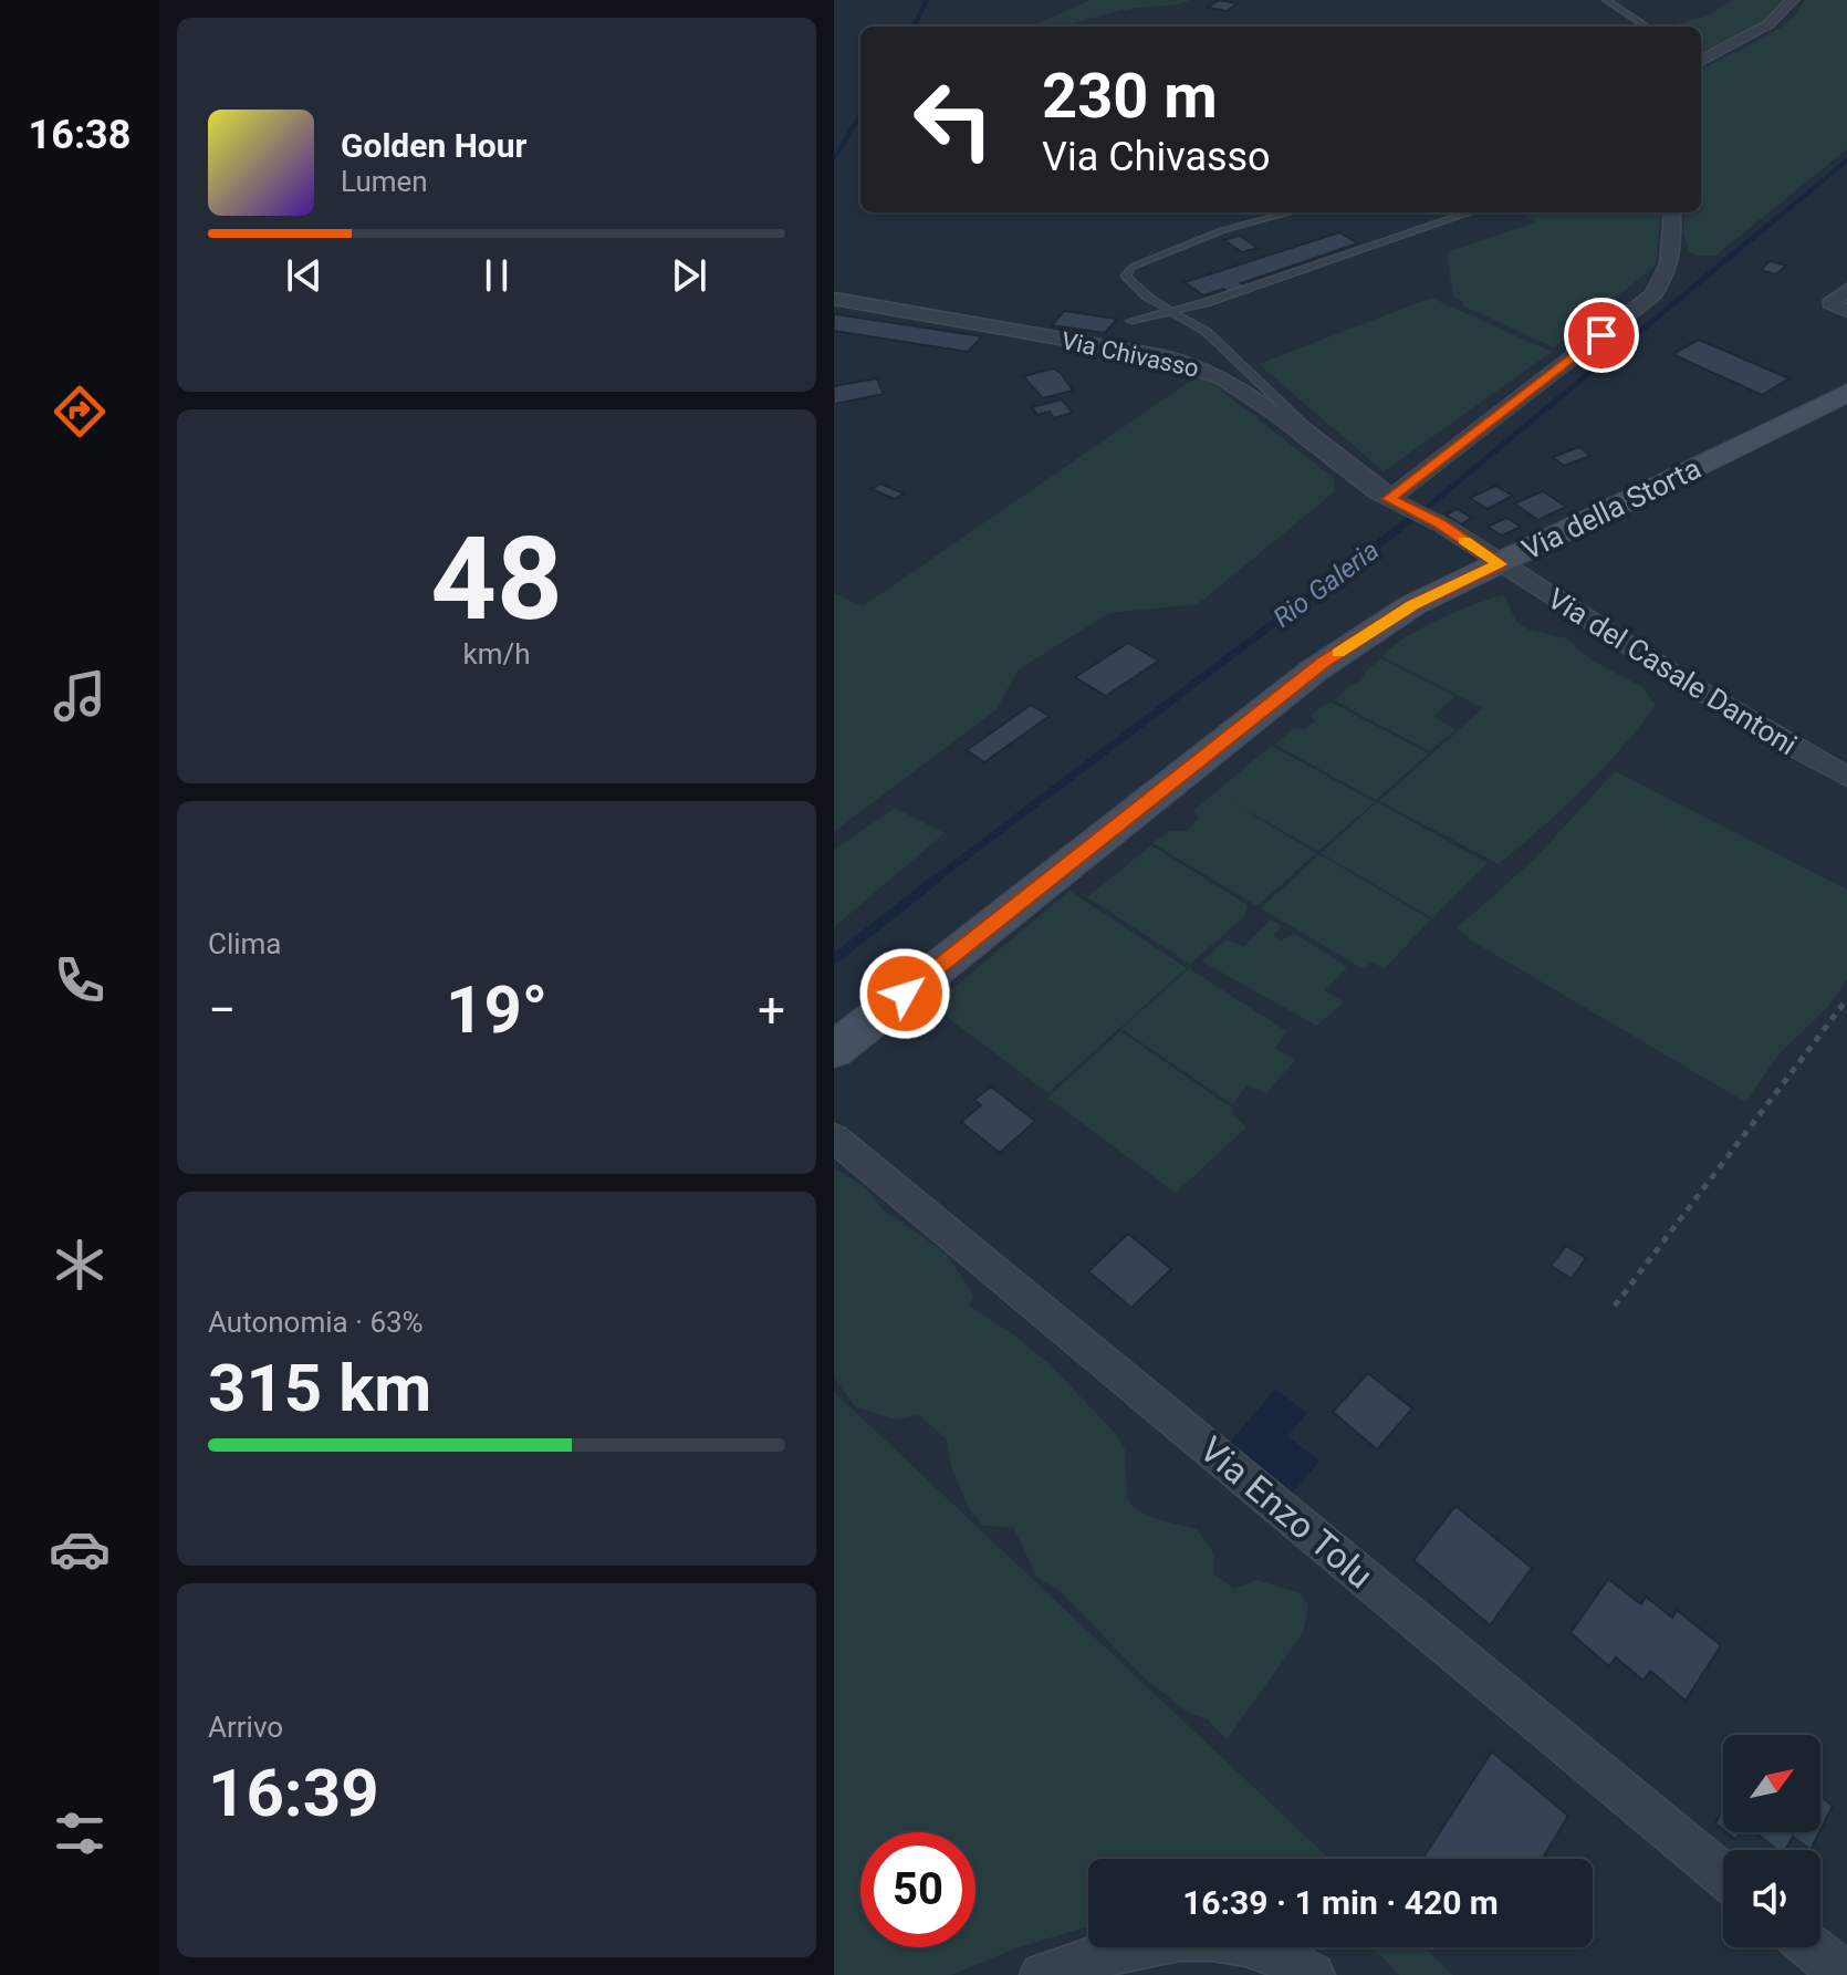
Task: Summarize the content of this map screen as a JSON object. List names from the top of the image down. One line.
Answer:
{"streets":{"main road":["Via della Storta"],"street":["Via Chivasso","Via del Casale Dantoni","Via Enzo Tolu"]},"crossings":[["Via Chivasso","Via della Storta"],["Via Chivasso","Via del Casale Dantoni"],["Via della Storta","Via del Casale Dantoni"]],"water":["Rio Galeria"],"north":"top right","page":{"tabs":"16:38","turn":["230 m","Via Chivasso"],"song":["Golden Hour","Lumen"],"tile":[["48","km/h"],"Clima",["Autonomia · 63%","315 km"],["Arrivo","16:39"]],"heat":["−","19°","+"],"limit":"50","trip":"16:39 · 1 min · 420 m"}}
